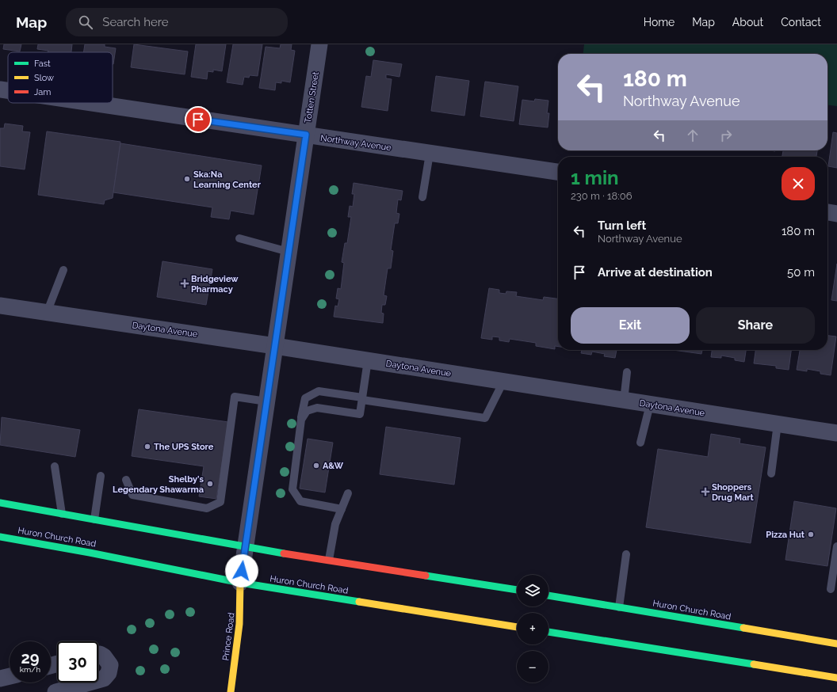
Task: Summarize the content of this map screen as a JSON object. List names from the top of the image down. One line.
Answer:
{"streets":{"main road":["Huron Church Road","Prince Road"],"street":["Totten Street","Northway Avenue","Daytona Avenue"]},"crossings":[["Totten Street","Northway Avenue"],["Totten Street","Daytona Avenue"],["Totten Street","Huron Church Road"],["Totten Street","Prince Road"],["Huron Church Road","Prince Road"]],"places":{"other":["Ska:Na Learning Center","The UPS Store","A&W","Shelby's Legendary Shawarma","Pizza Hut"],"health":["Bridgeview Pharmacy","Shoppers Drug Mart"]},"legend":["Fast","Slow","Jam"],"page":{"header":"Map","search":"Search here","nav":["Home","Map","About","Contact"],"turn":["180 m","Northway Avenue"],"heading":["1 min","230 m · 18:06"],"list":[{"name":"Turn left","note":"Northway Avenue","value":"180 m"},{"name":"Arrive at destination","value":"50 m"}],"buttons":["Exit","Share"],"map_buttons":["+","−"],"speed":"29 km/h","limit":"30"}}
